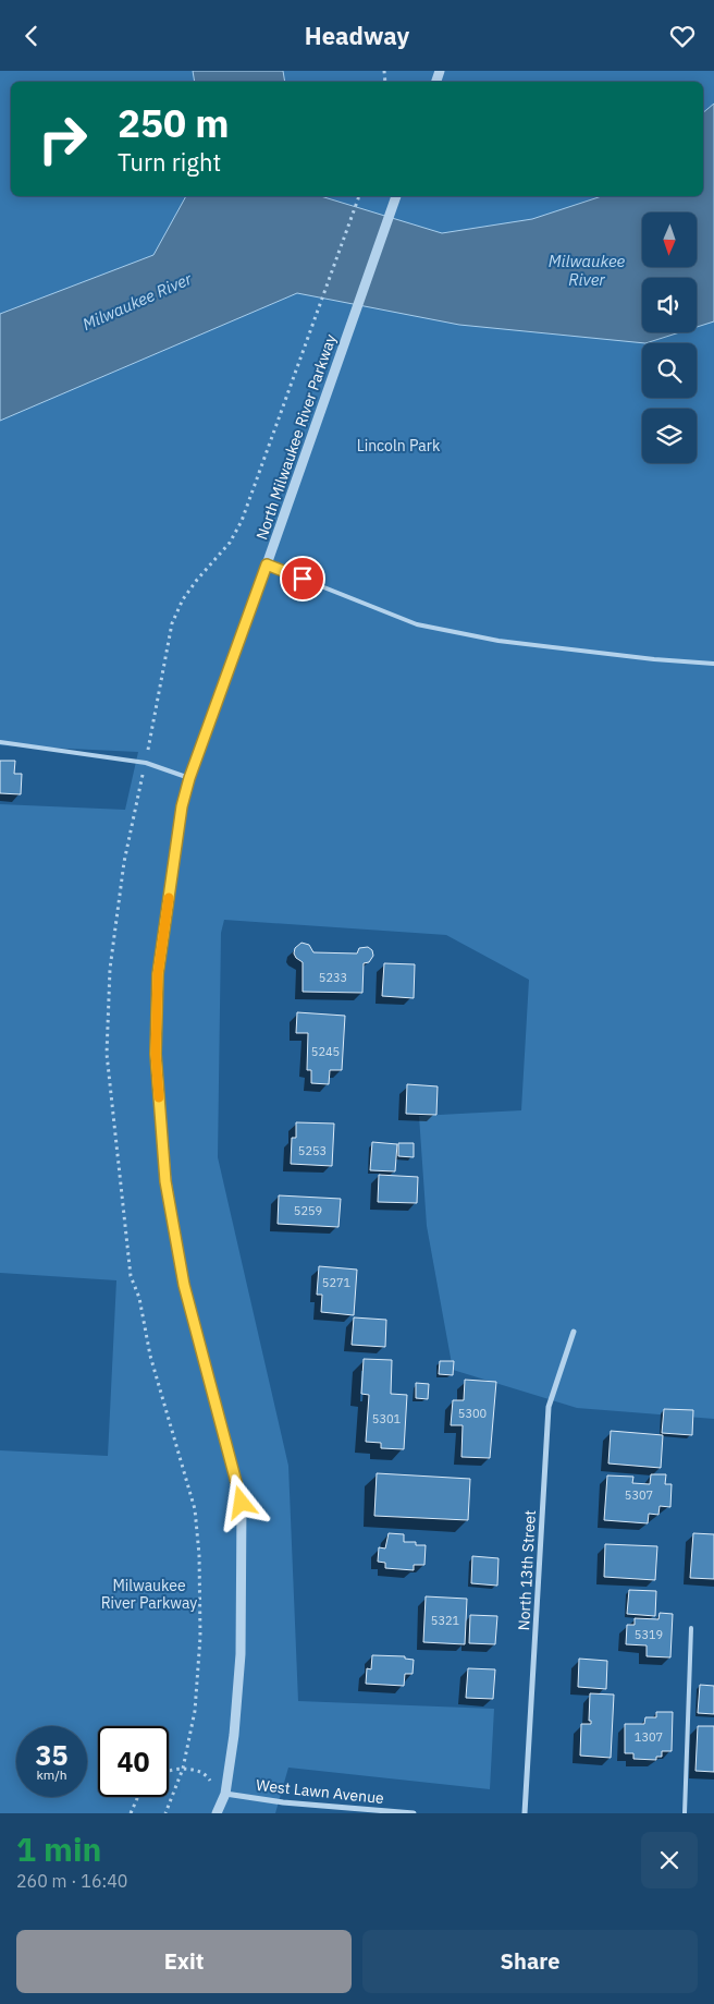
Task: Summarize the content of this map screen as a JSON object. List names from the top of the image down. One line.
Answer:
{"streets":{"street":["North Milwaukee River Parkway","North 13th Street","West Lawn Avenue"]},"crossings":[["North Milwaukee River Parkway","West Lawn Avenue"]],"water":["Milwaukee River"],"parks":["Lincoln Park","Milwaukee River Parkway"],"house_numbers":["5233","5245","5253","5259","5271","5300","5301","5307","5321","5319","1307"],"north":"bottom","page":{"header":"Headway","turn":["250 m","Turn right"],"speed":"35 km/h","limit":"40","heading":["1 min","260 m · 16:40"],"buttons":["Exit","Share"]}}
